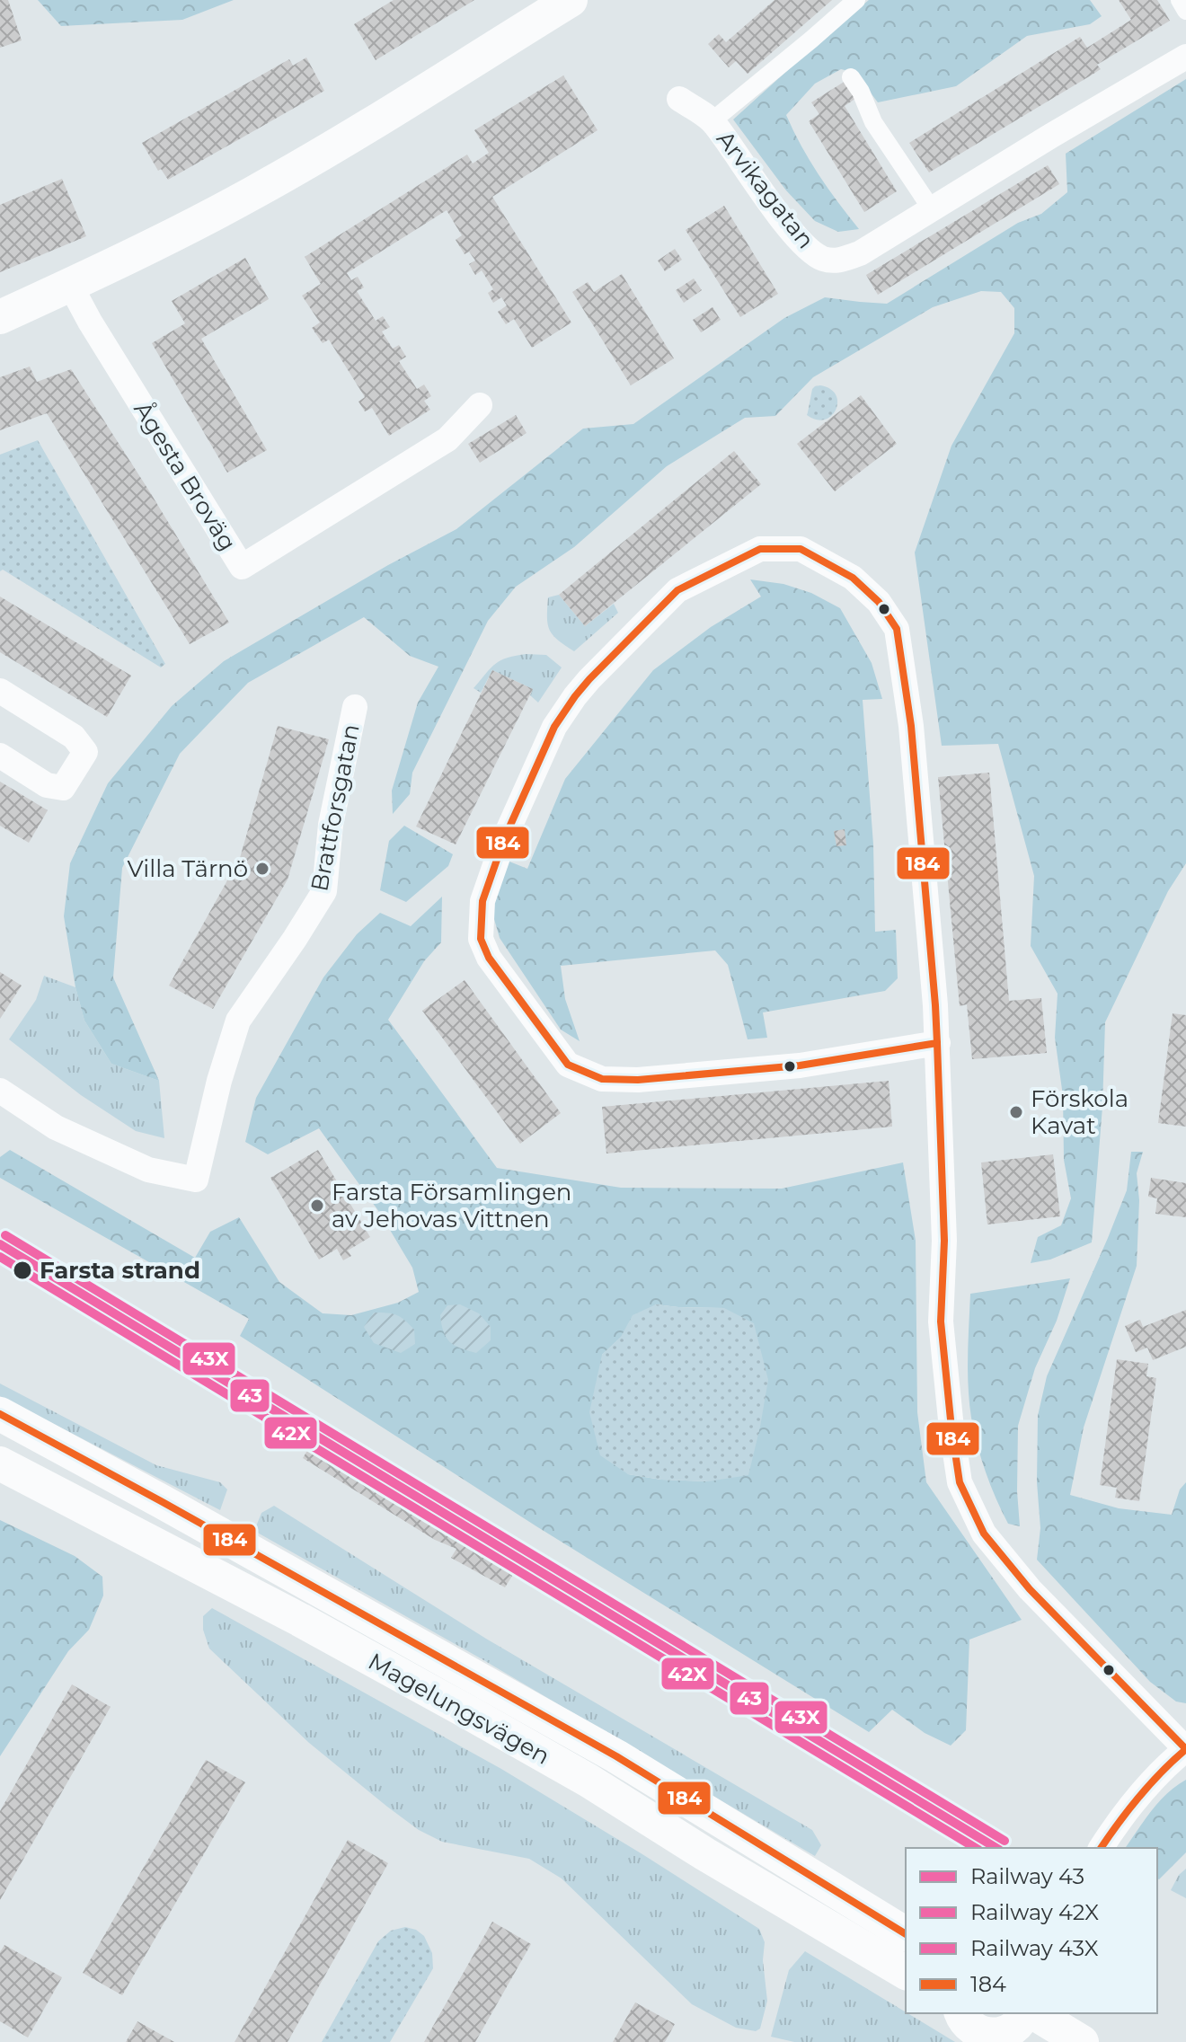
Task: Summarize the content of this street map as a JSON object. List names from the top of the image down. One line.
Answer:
{"streets":{"main road":["Magelungsvägen"],"street":["Arvikagatan","Ågesta Broväg","Brattforsgatan"]},"places":["Villa Tärnö","Förskola Kavat","Farsta Församlingen av Jehovas Vittnen","Farsta strand"],"lines":["transit line 184","rail line 43X","rail line 43","rail line 42X"],"legend":["Railway 43","Railway 42X","Railway 43X","184"]}
